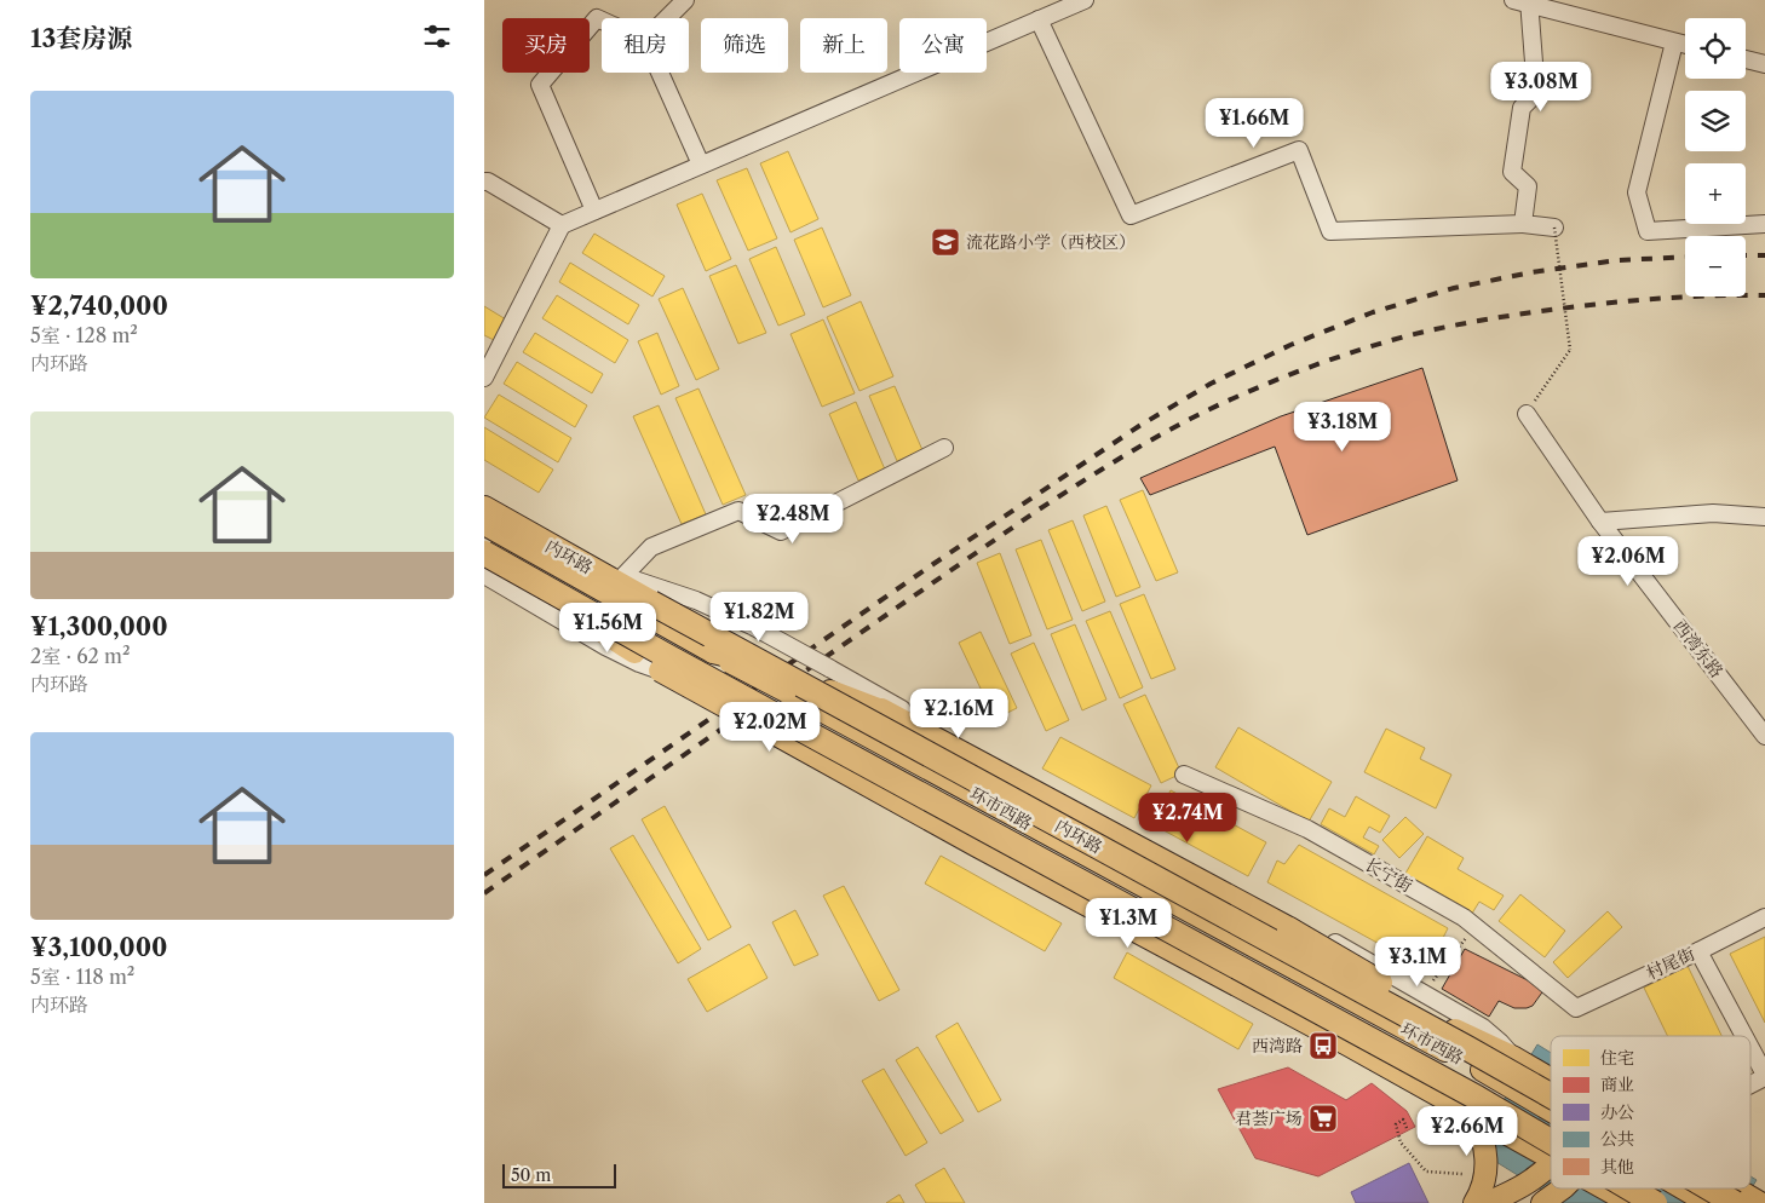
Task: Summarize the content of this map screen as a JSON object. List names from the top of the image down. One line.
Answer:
{"streets":{"highway":["内环路"],"main road":["环市西路"],"street":["西湾东路","长宁街","村尾街"]},"crossings":[["长宁街","村尾街"]],"places":{"school or university":["流花路小学（西校区）"],"bus stop":["西湾路"],"supermarket":["君荟广场"]},"legend":["住宅","商业","办公","公共","其他"],"scale_bar":"50 m","page":{"heading":"13套房源","map_buttons":["+","−"],"chip":["买房","租房","筛选","新上","公寓"],"price":["¥3.08M","¥1.66M","¥3.18M","¥2.48M","¥2.06M","¥1.82M","¥1.56M","¥2.16M","¥2.02M","¥2.74M","¥1.3M","¥3.1M","¥2.66M"],"list":[{"name":"¥2,740,000","note":"5室 · 128 m² · 内环路"},{"name":"¥1,300,000","note":"2室 · 62 m² · 内环路"},{"name":"¥3,100,000","note":"5室 · 118 m² · 内环路"}],"scale":"50 m"}}
